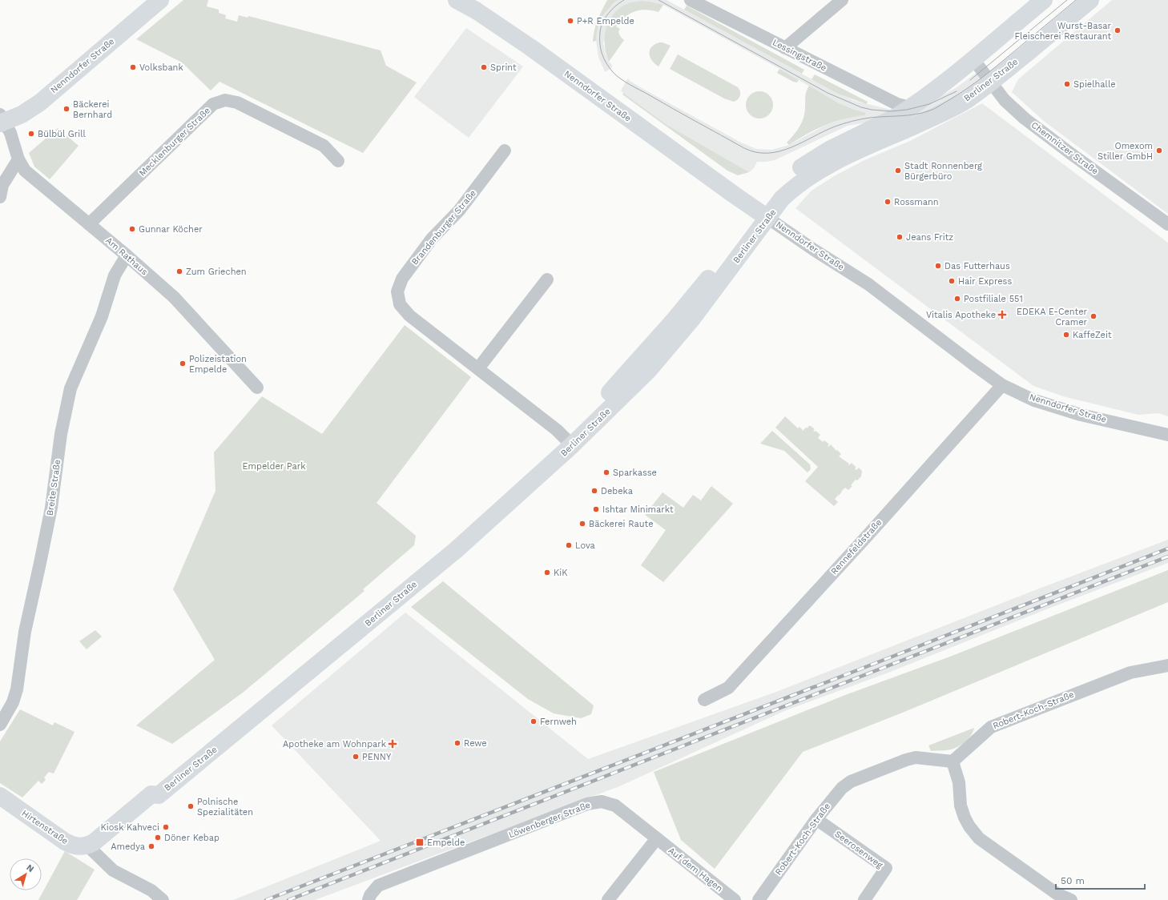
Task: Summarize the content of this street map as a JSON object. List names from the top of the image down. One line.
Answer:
{"streets":{"street":["Lessingstraße","Nenndorfer Straße","Berliner Straße","Mecklenburger Straße","Chemnitzer Straße","Brandenburger Straße","Am Rathaus","Breite Straße","Rennefeldstraße","Robert-Koch-Straße","Löwenberger Straße","Hirtenstraße","Seerosenweg","Auf dem Hagen"]},"crossings":[["Lessingstraße","Berliner Straße"],["Nenndorfer Straße","Berliner Straße"],["Nenndorfer Straße","Am Rathaus"],["Nenndorfer Straße","Rennefeldstraße"],["Berliner Straße","Chemnitzer Straße"],["Berliner Straße","Brandenburger Straße"],["Berliner Straße","Hirtenstraße"],["Mecklenburger Straße","Am Rathaus"],["Am Rathaus","Breite Straße"],["Robert-Koch-Straße","Seerosenweg"],["Löwenberger Straße","Auf dem Hagen"]],"parks":["Empelder Park"],"places":{"other":["P+R Empelde","Wurst-Basar Fleischerei Restaurant","Volksbank","Sprint","Spielhalle","Bäckerei Bernhard","Bülbül Grill","Omexom Stiller GmbH","Stadt Ronnenberg Bürgerbüro","Rossmann","Gunnar Köcher","Jeans Fritz","Das Futterhaus","Zum Griechen","Hair Express","Postfiliale 551","EDEKA E-Center Cramer","KaffeZeit","Polizeistation Empelde","Sparkasse","Debeka","Ishtar Minimarkt","Bäckerei Raute","Lova","KiK","Fernweh","Rewe","PENNY","Polnische Spezialitäten","Kiosk Kahveci","Döner Kebap","Amedya"],"health":["Vitalis Apotheke","Apotheke am Wohnpark"],"transit":["Empelde"]},"scale_bar":"50 m","north":"top right"}
